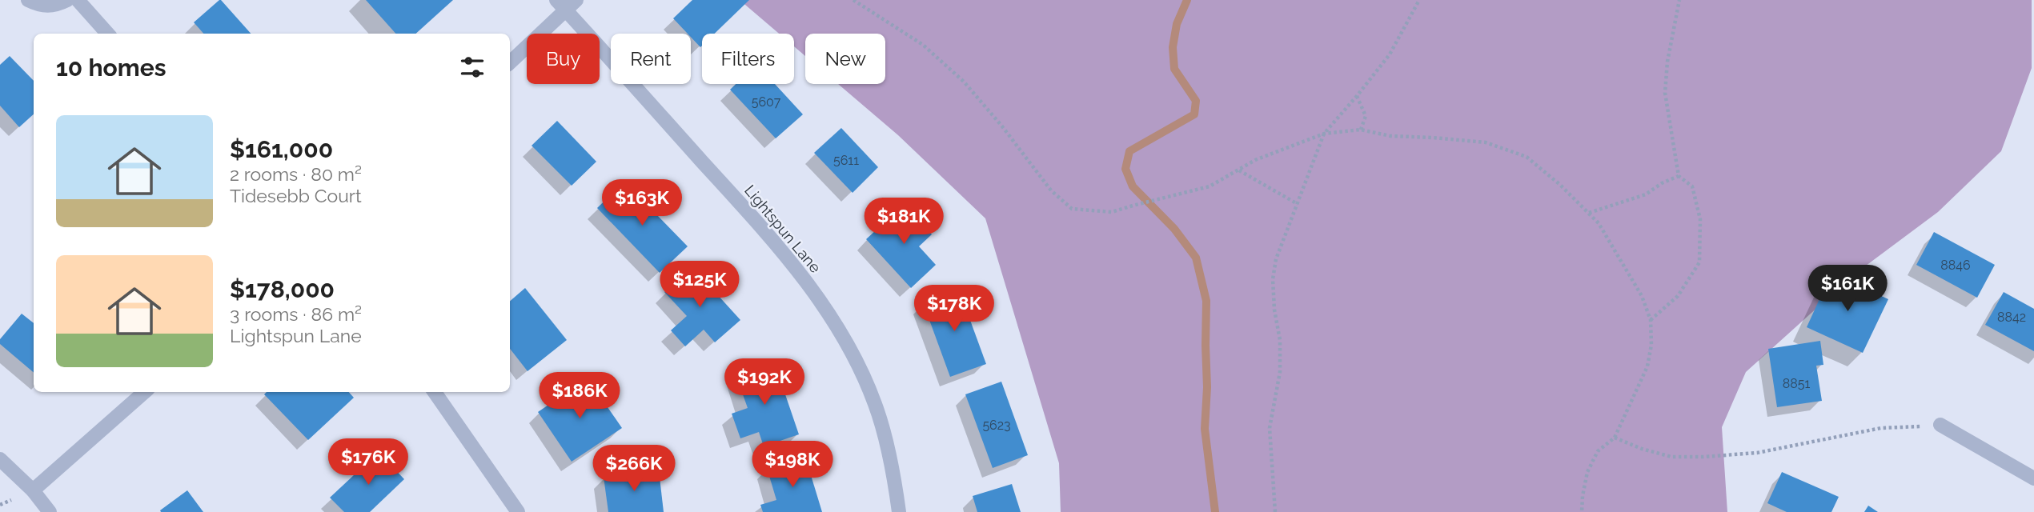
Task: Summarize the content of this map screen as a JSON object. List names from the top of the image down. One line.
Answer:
{"streets":{"street":["Lightspun Lane"]},"house_numbers":["5607","5611","8846","8842","8851","5623"],"page":{"chip":["Buy","Rent","Filters","New"],"heading":"10 homes","list":[{"name":"$161,000","note":"2 rooms · 80 m² · Tidesebb Court"},{"name":"$178,000","note":"3 rooms · 86 m² · Lightspun Lane"}],"price":["$163K","$181K","$125K","$161K","$178K","$192K","$186K","$176K","$198K","$266K"]}}
